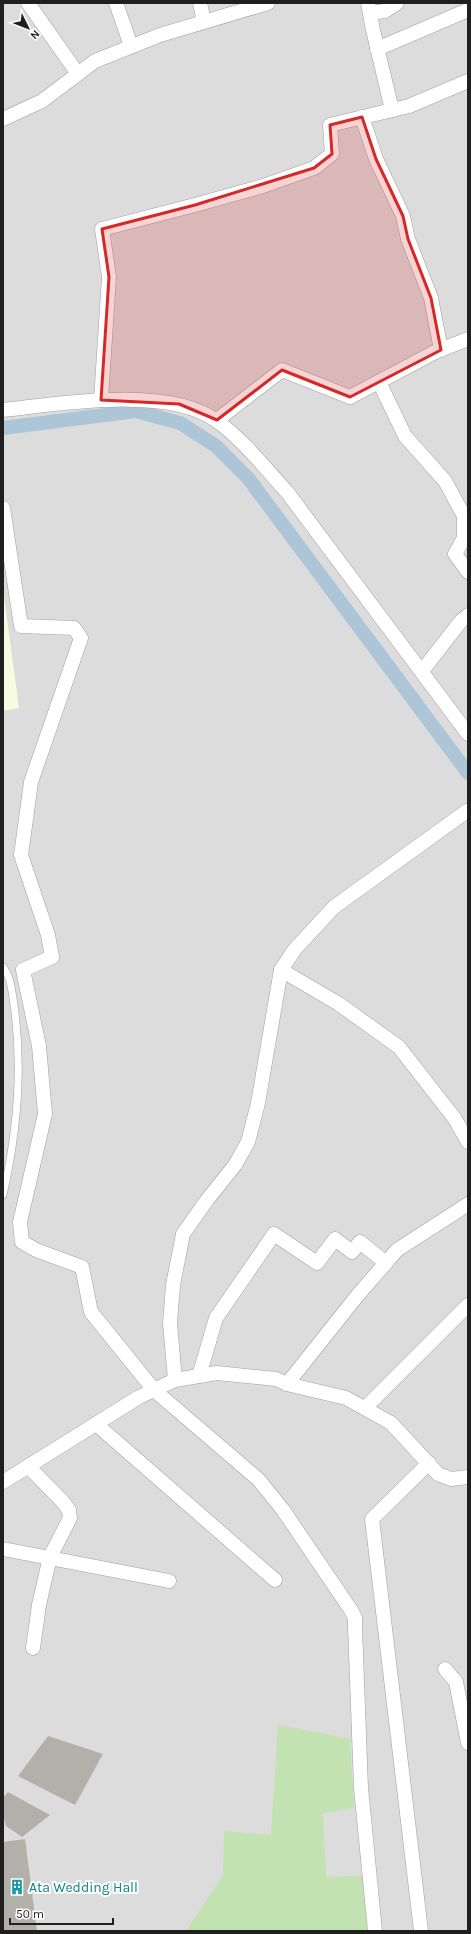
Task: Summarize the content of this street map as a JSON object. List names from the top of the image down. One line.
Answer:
{"places":{"building":["Ata Wedding Hall"]},"scale_bar":"50 m","north":"bottom right"}
